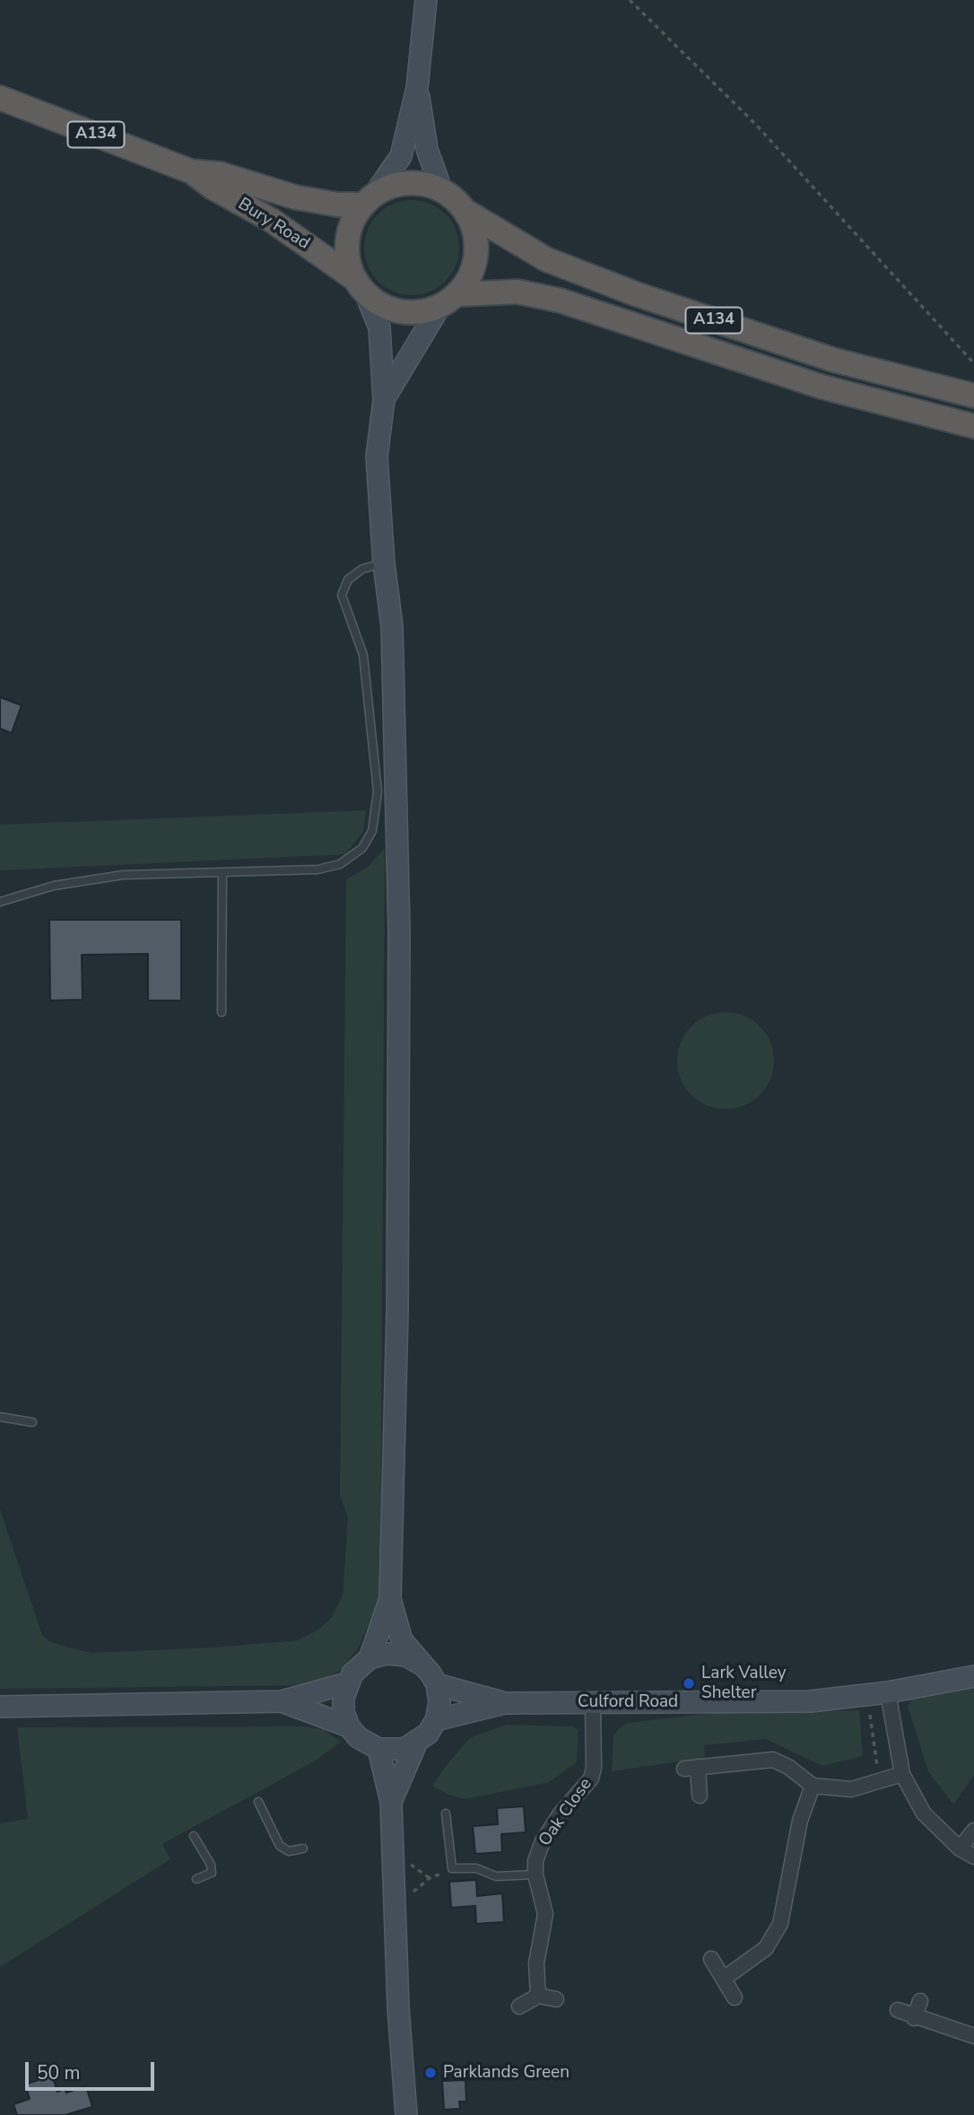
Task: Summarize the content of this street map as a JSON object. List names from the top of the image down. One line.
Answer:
{"streets":{"highway":["A134","Bury Road"],"main road":["Culford Road"],"street":["Oak Close"]},"crossings":[["A134","Bury Road"],["Culford Road","Oak Close"]],"places":["Lark Valley Shelter","Parklands Green"],"scale_bar":"50 m"}
